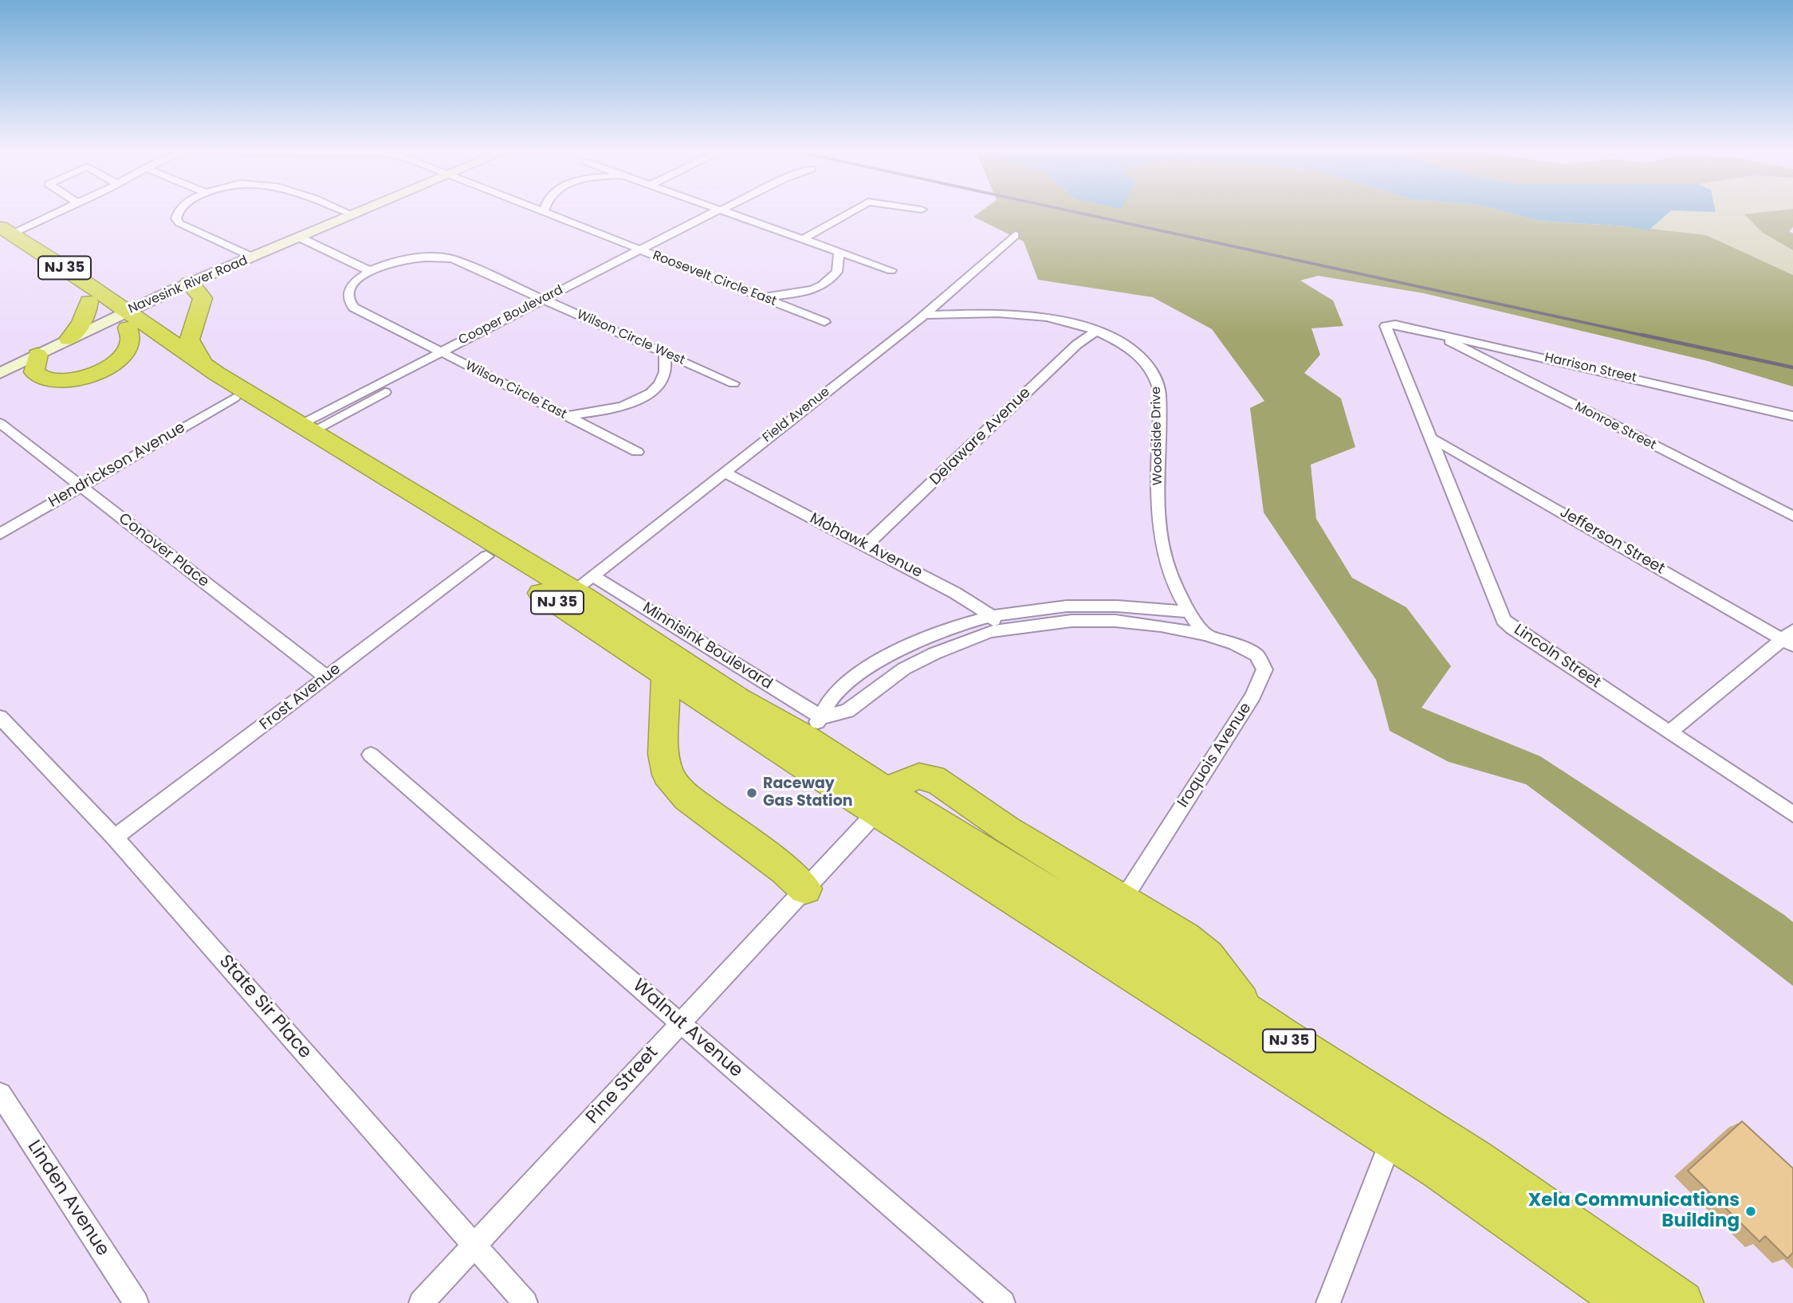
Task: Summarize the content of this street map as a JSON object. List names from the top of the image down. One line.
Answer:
{"streets":{"highway":["NJ 35"],"main road":["Navesink River Road"],"street":["Roosevelt Circle East","Cooper Boulevard","Wilson Circle West","Harrison Street","Wilson Circle East","Field Avenue","Monroe Street","Woodside Drive","Delaware Avenue","Hendrickson Avenue","Jefferson Street","Mohawk Avenue","Conover Place","Lincoln Street","Frost Avenue","Iroquois Avenue","State Sir Place","Walnut Avenue","Pine Street","Linden Avenue"]},"crossings":[["NJ 35","Navesink River Road"],["NJ 35","Cooper Boulevard"],["NJ 35","Field Avenue"],["NJ 35","Hendrickson Avenue"],["NJ 35","Frost Avenue"],["NJ 35","Pine Street"],["Roosevelt Circle East","Cooper Boulevard"],["Cooper Boulevard","Wilson Circle West"],["Cooper Boulevard","Wilson Circle East"],["Harrison Street","Monroe Street"],["Harrison Street","Lincoln Street"],["Field Avenue","Woodside Drive"],["Field Avenue","Mohawk Avenue"],["Woodside Drive","Delaware Avenue"],["Woodside Drive","Iroquois Avenue"],["Delaware Avenue","Mohawk Avenue"],["Hendrickson Avenue","Conover Place"],["Jefferson Street","Lincoln Street"],["Conover Place","Frost Avenue"],["Frost Avenue","State Sir Place"],["State Sir Place","Pine Street"],["Walnut Avenue","Pine Street"]],"places":["Raceway Gas Station","Xela Communications Building"]}
